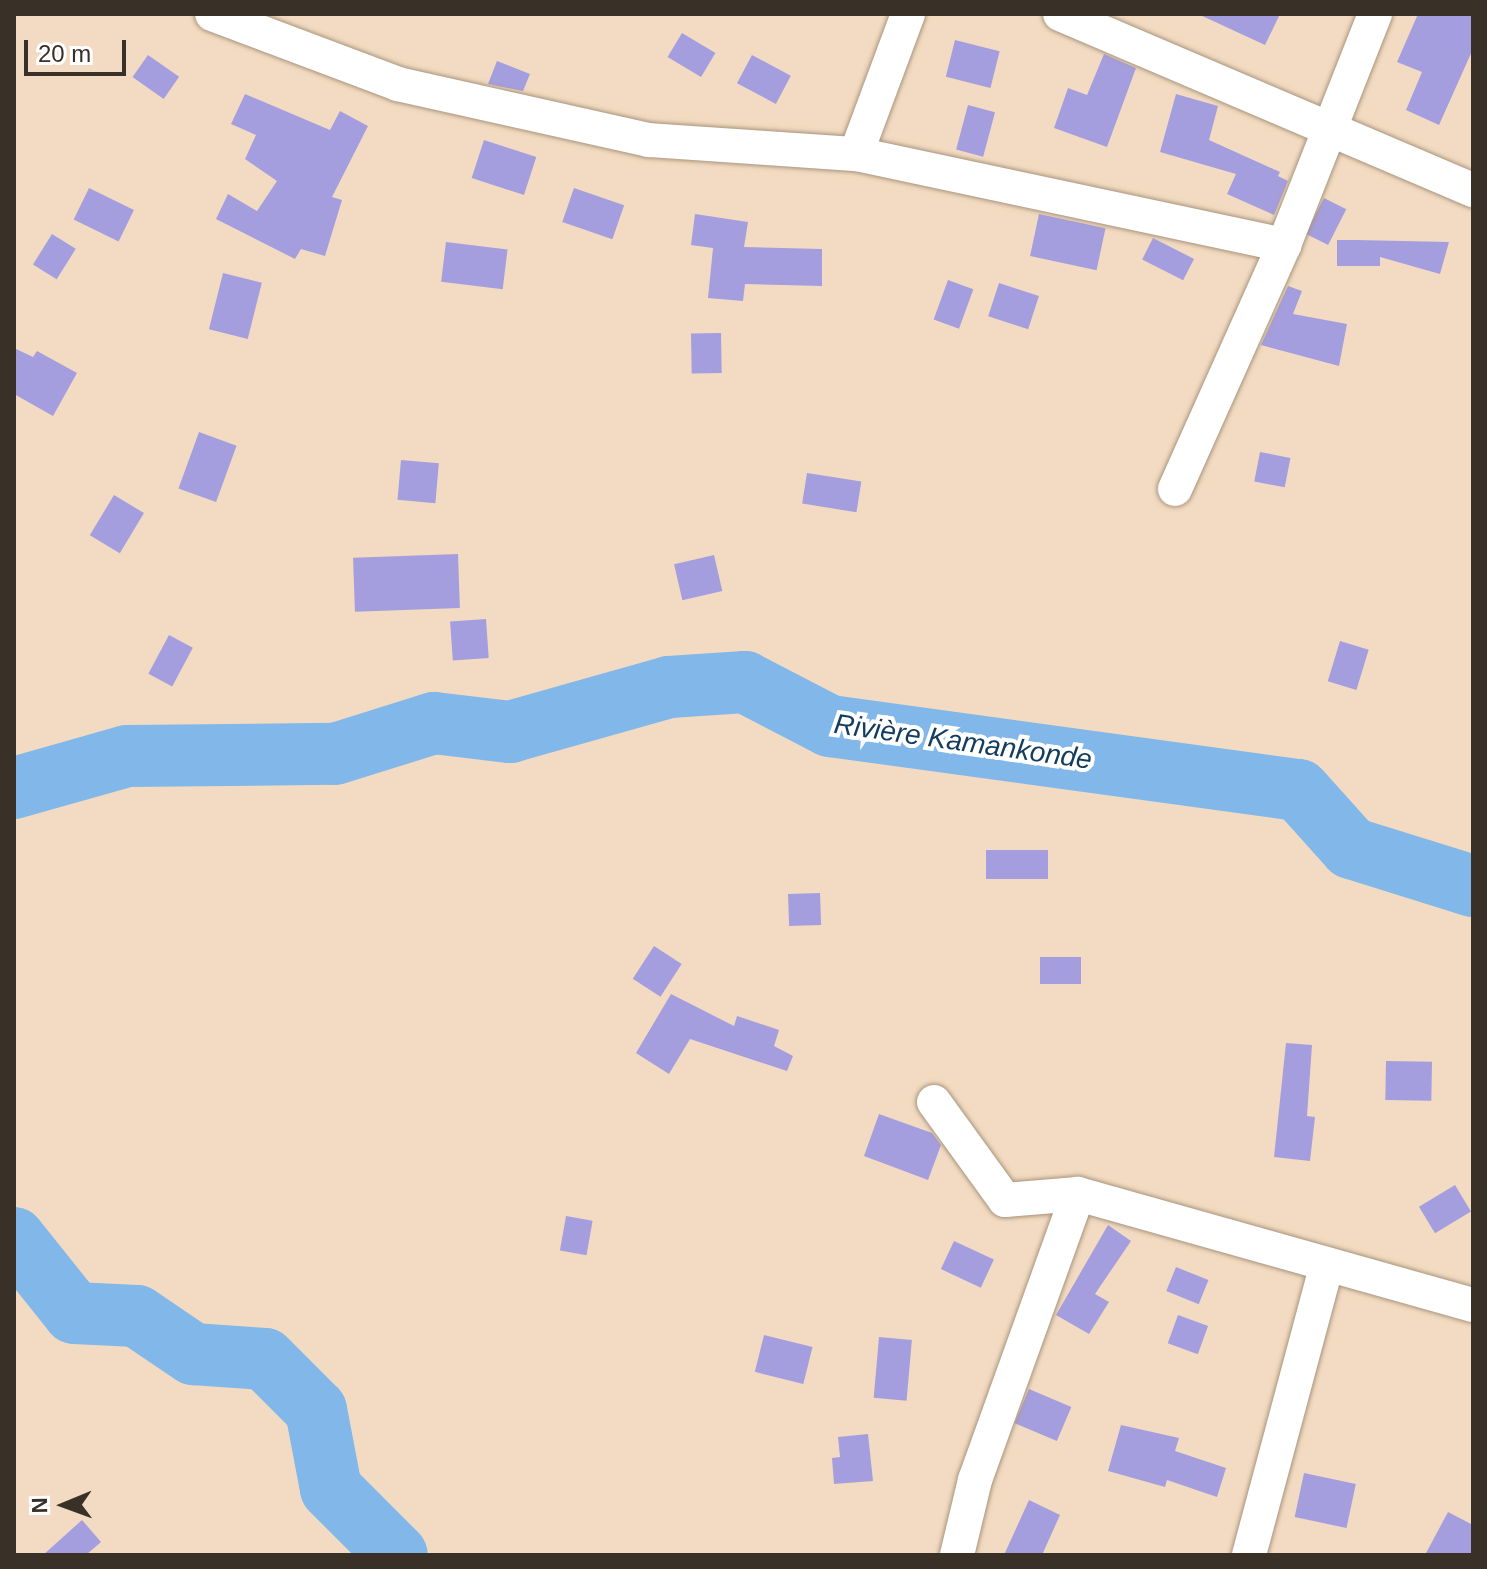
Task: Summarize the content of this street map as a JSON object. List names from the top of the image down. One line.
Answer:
{"water":["Rivière Kamankonde"],"scale_bar":"20 m","north":"left"}
